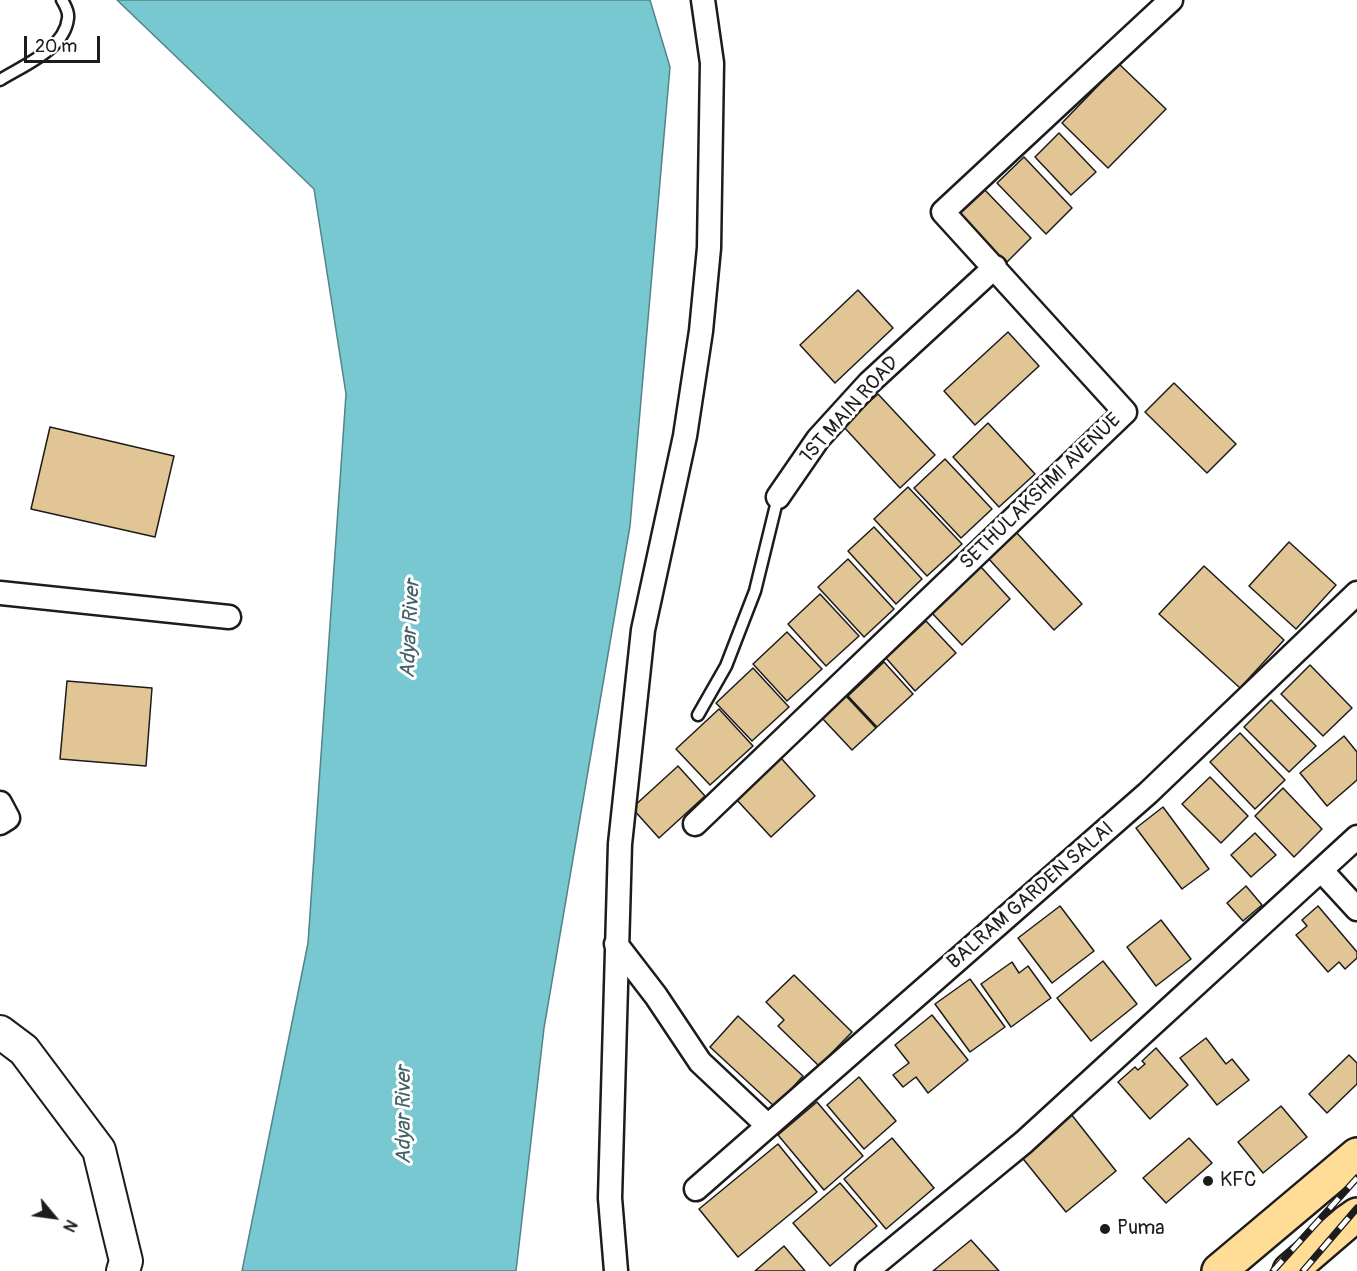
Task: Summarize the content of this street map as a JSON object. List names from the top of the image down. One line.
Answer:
{"streets":{"street":["1ST MAIN ROAD","SETHULAKSHMI AVENUE","BALRAM GARDEN SALAI"]},"crossings":[["1ST MAIN ROAD","SETHULAKSHMI AVENUE"]],"water":["Adyar River"],"places":["KFC","Puma"],"scale_bar":"20 m","north":"bottom right"}
